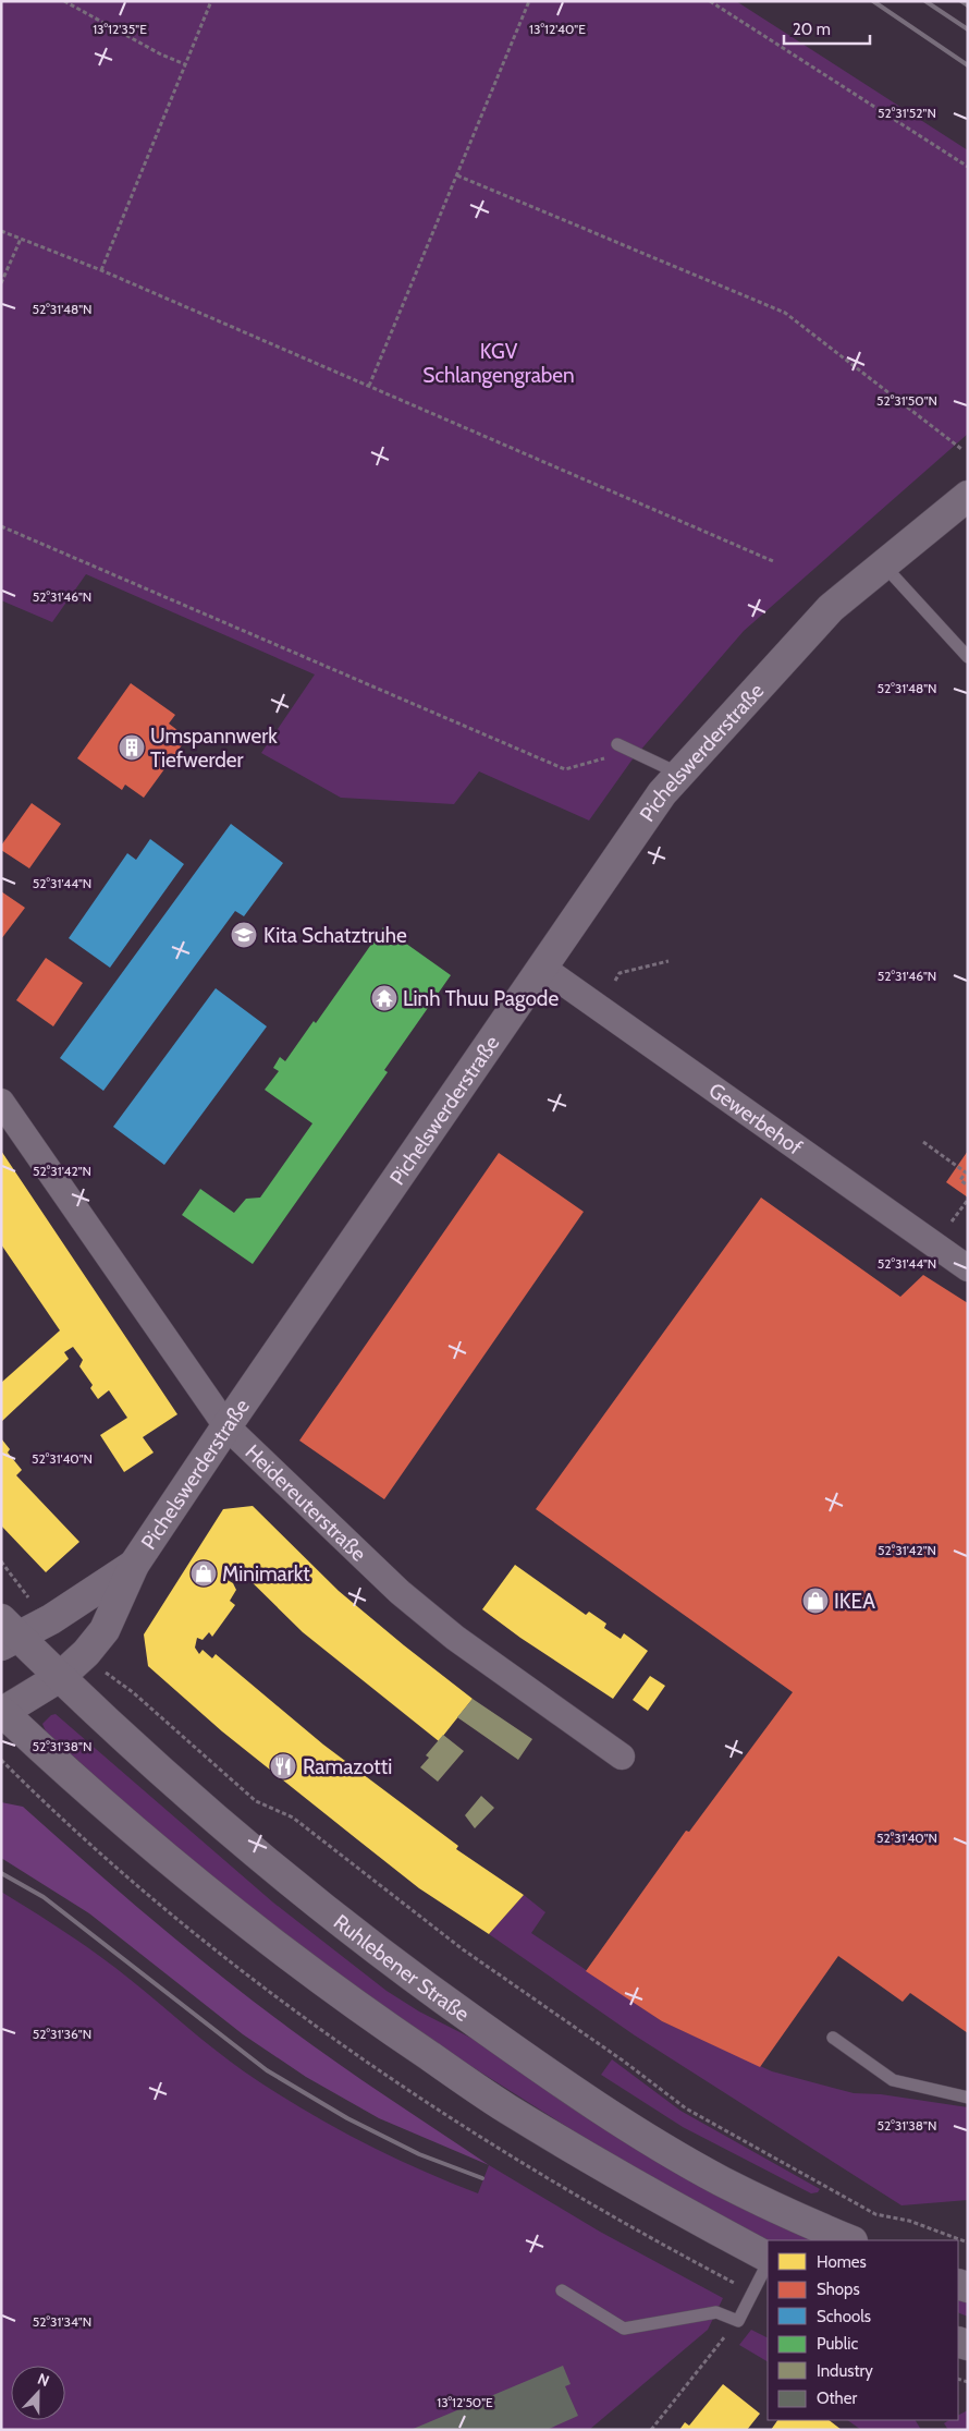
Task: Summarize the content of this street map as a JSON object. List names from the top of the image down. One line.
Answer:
{"streets":{"main road":["Pichelswerderstraße","Ruhlebener Straße"],"street":["Gewerbehof","Heidereuterstraße"]},"crossings":[["Pichelswerderstraße","Gewerbehof"],["Pichelswerderstraße","Heidereuterstraße"],["Pichelswerderstraße","Ruhlebener Straße"]],"parks":["KGV Schlangengraben"],"places":{"building":["Umspannwerk Tiefwerder"],"school or university":["Kita Schatztruhe"],"temple":["Linh Thuu Pagode"],"shop":["Minimarkt","IKEA"],"restaurant":["Ramazotti"]},"legend":["Homes","Shops","Schools","Public","Industry","Other"],"scale_bar":"20 m","north":"top","coordinates":["13°12'35\"E","13°12'40\"E","52°31'52\"N","52°31'48\"N","52°31'50\"N","52°31'46\"N","52°31'44\"N","52°31'42\"N","52°31'40\"N","52°31'38\"N","52°31'36\"N","52°31'34\"N","13°12'50\"E"]}
